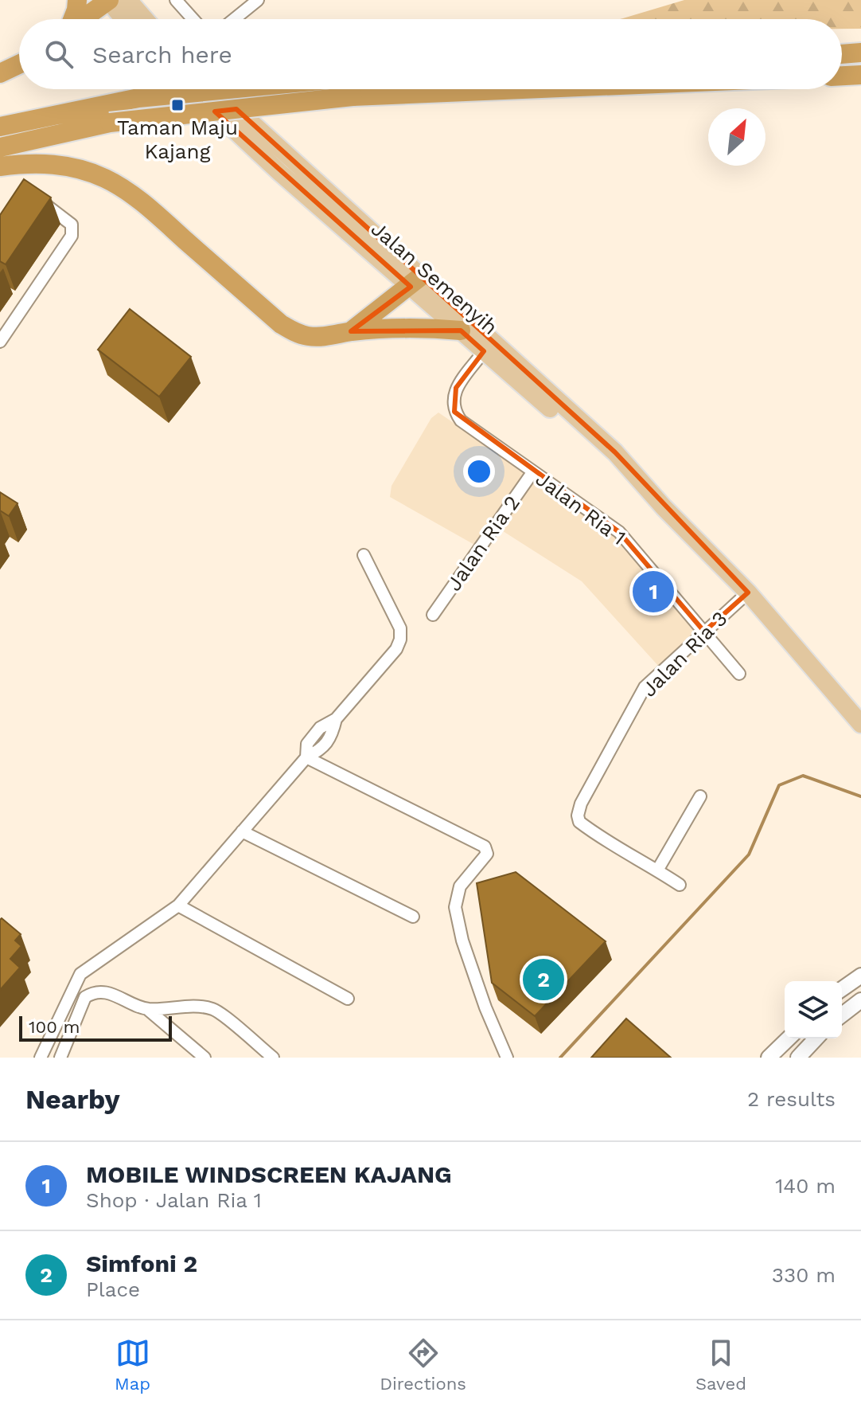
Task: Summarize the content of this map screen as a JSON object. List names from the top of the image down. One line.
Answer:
{"streets":{"main road":["Jalan Semenyih"],"street":["Jalan Ria 1","Jalan Ria 2","Jalan Ria 3"]},"crossings":[["Jalan Semenyih","Jalan Ria 1"],["Jalan Semenyih","Jalan Ria 3"],["Jalan Ria 1","Jalan Ria 2"],["Jalan Ria 1","Jalan Ria 3"]],"places":{"transit":["Taman Maju Kajang"]},"scale_bar":"100 m","north":"top right","page":{"search":"Search here","pins":["1","2"],"scale":"100 m","heading":["Nearby","2 results"],"list":[{"mark":"1","name":"MOBILE WINDSCREEN KAJANG","note":"Shop · Jalan Ria 1","value":"140 m"},{"mark":"2","name":"Simfoni 2","note":"Place","value":"330 m"}],"nav":["Map","Directions","Saved"]}}
